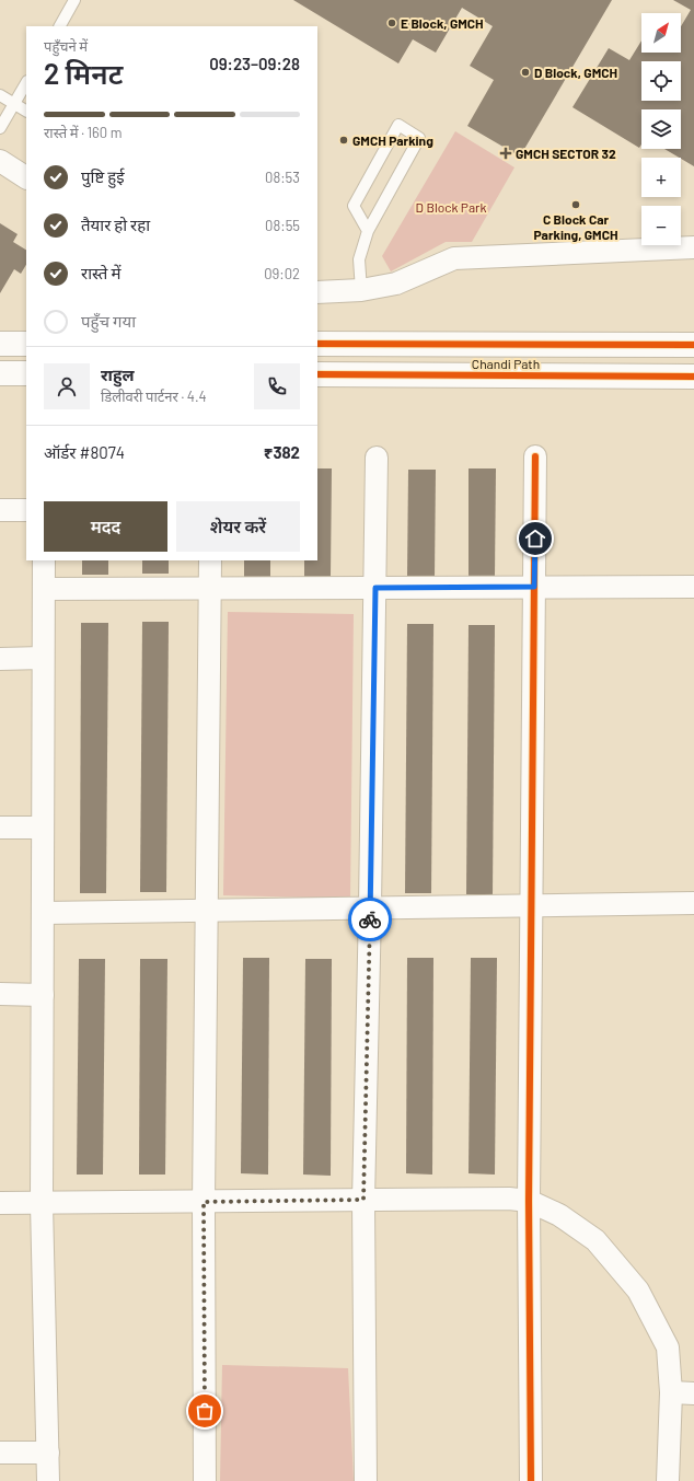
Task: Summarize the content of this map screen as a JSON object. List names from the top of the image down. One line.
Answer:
{"streets":{"main road":["Chandi Path"]},"parks":["D Block Park"],"places":{"other":["E Block, GMCH","D Block, GMCH","GMCH Parking","C Block Car Parking, GMCH"],"health":["GMCH SECTOR 32"]},"north":"top right","page":{"map_buttons":["+","−"],"heading":["2 मिनट","पहुँचने में","09:23–09:28"],"panel":["राहुल","डिलीवरी पार्टनर · 4.4","ऑर्डर #8074","₹382"],"bar":"रास्ते में · 160 m","list":[["पुष्टि हुई","08:53"],["तैयार हो रहा","08:55"],["रास्ते में","09:02"],"पहुँच गया"],"buttons":["मदद","शेयर करें"]}}
